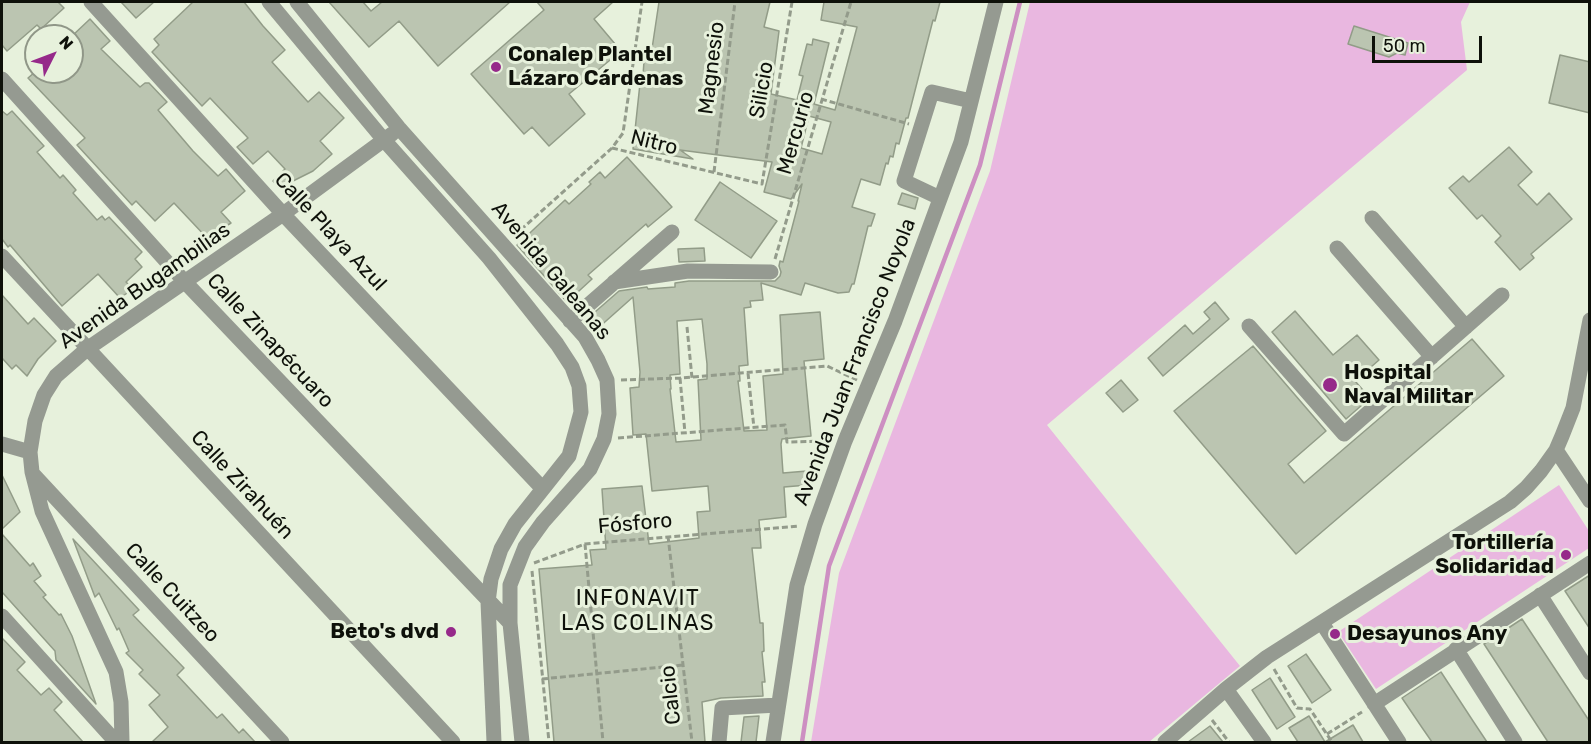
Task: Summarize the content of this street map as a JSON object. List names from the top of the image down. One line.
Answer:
{"streets":{"street":["Calle Playa Azul","Avenida Galeanas","Avenida Bugambilias","Calle Zinapécuaro","Avenida Juan Francisco Noyola","Calle Zirahuén","Calle Cuitzeo"],"path":["Magnesio","Silicio","Mercurio","Nitro","Fósforo","Calcio"]},"crossings":[["Magnesio","Nitro"],["Silicio","Nitro"],["Nitro","Avenida Galeanas"],["Calle Playa Azul","Avenida Galeanas"],["Calle Playa Azul","Avenida Bugambilias"],["Avenida Galeanas","Avenida Bugambilias"],["Avenida Galeanas","Calle Zinapécuaro"],["Avenida Bugambilias","Calle Zinapécuaro"],["Avenida Bugambilias","Calle Zirahuén"],["Avenida Bugambilias","Calle Cuitzeo"],["Avenida Juan Francisco Noyola","Fósforo"],["Fósforo","Calcio"]],"districts":["INFONAVIT LAS COLINAS"],"places":["Conalep Plantel Lázaro Cárdenas","Hospital Naval Militar","Tortillería Solidaridad","Beto's dvd","Desayunos Any"],"scale_bar":"50 m","north":"top right"}
